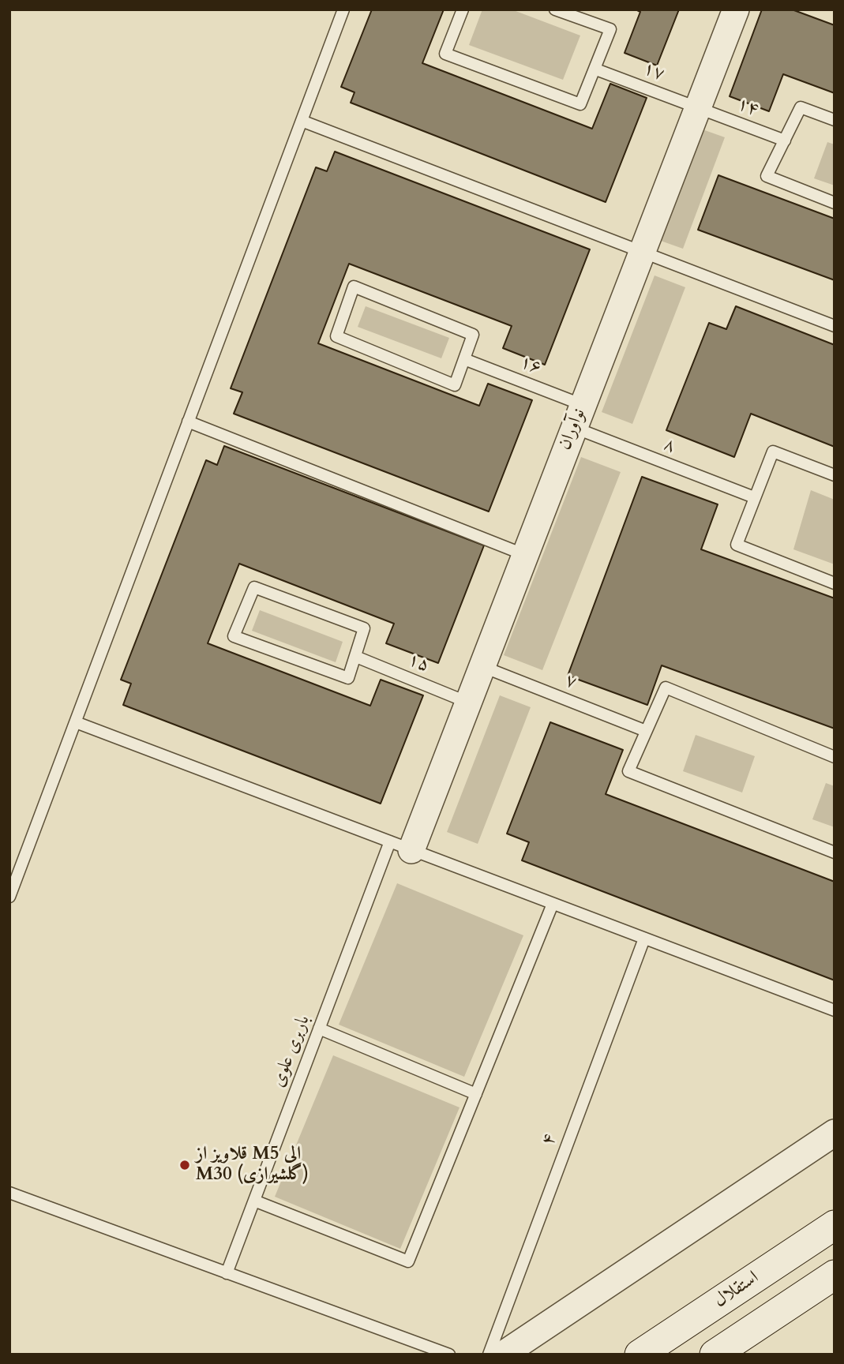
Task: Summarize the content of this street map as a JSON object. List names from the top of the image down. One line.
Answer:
{"streets":{"main road":["استقلال"],"street":["نوآوران"],"lane":["۱۷","۱۴","۱۶","۸","۱۵","۷","باربری علوی","۴"]},"crossings":[["۱۷","۱۴"],["۱۷","نوآوران"],["۱۴","نوآوران"],["۱۶","نوآوران"],["۱۶","۸"],["نوآوران","۸"],["نوآوران","۱۵"],["نوآوران","۷"],["نوآوران","باربری علوی"]],"places":["قلاویز از M5 الی M30 (گلشیرازی)"]}
